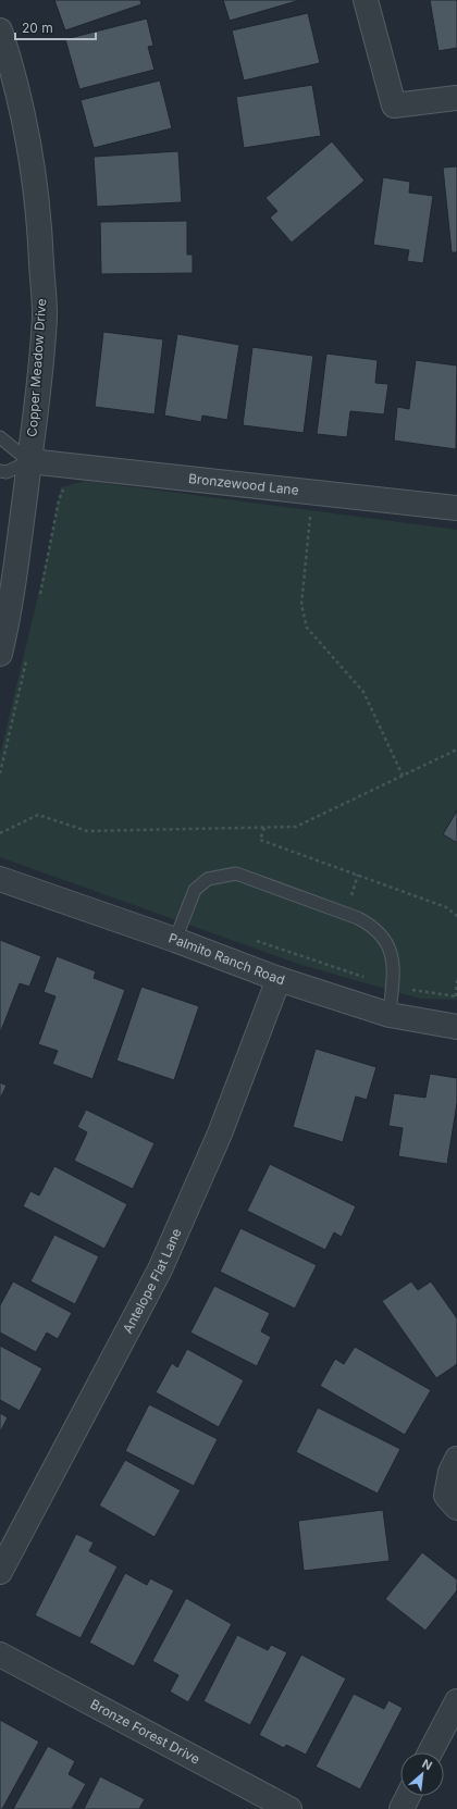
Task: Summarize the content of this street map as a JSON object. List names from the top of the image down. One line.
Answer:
{"streets":{"street":["Copper Meadow Drive","Bronzewood Lane","Palmito Ranch Road","Antelope Flat Lane","Bronze Forest Drive"]},"crossings":[["Copper Meadow Drive","Bronzewood Lane"],["Palmito Ranch Road","Antelope Flat Lane"]],"scale_bar":"20 m","north":"top right"}
